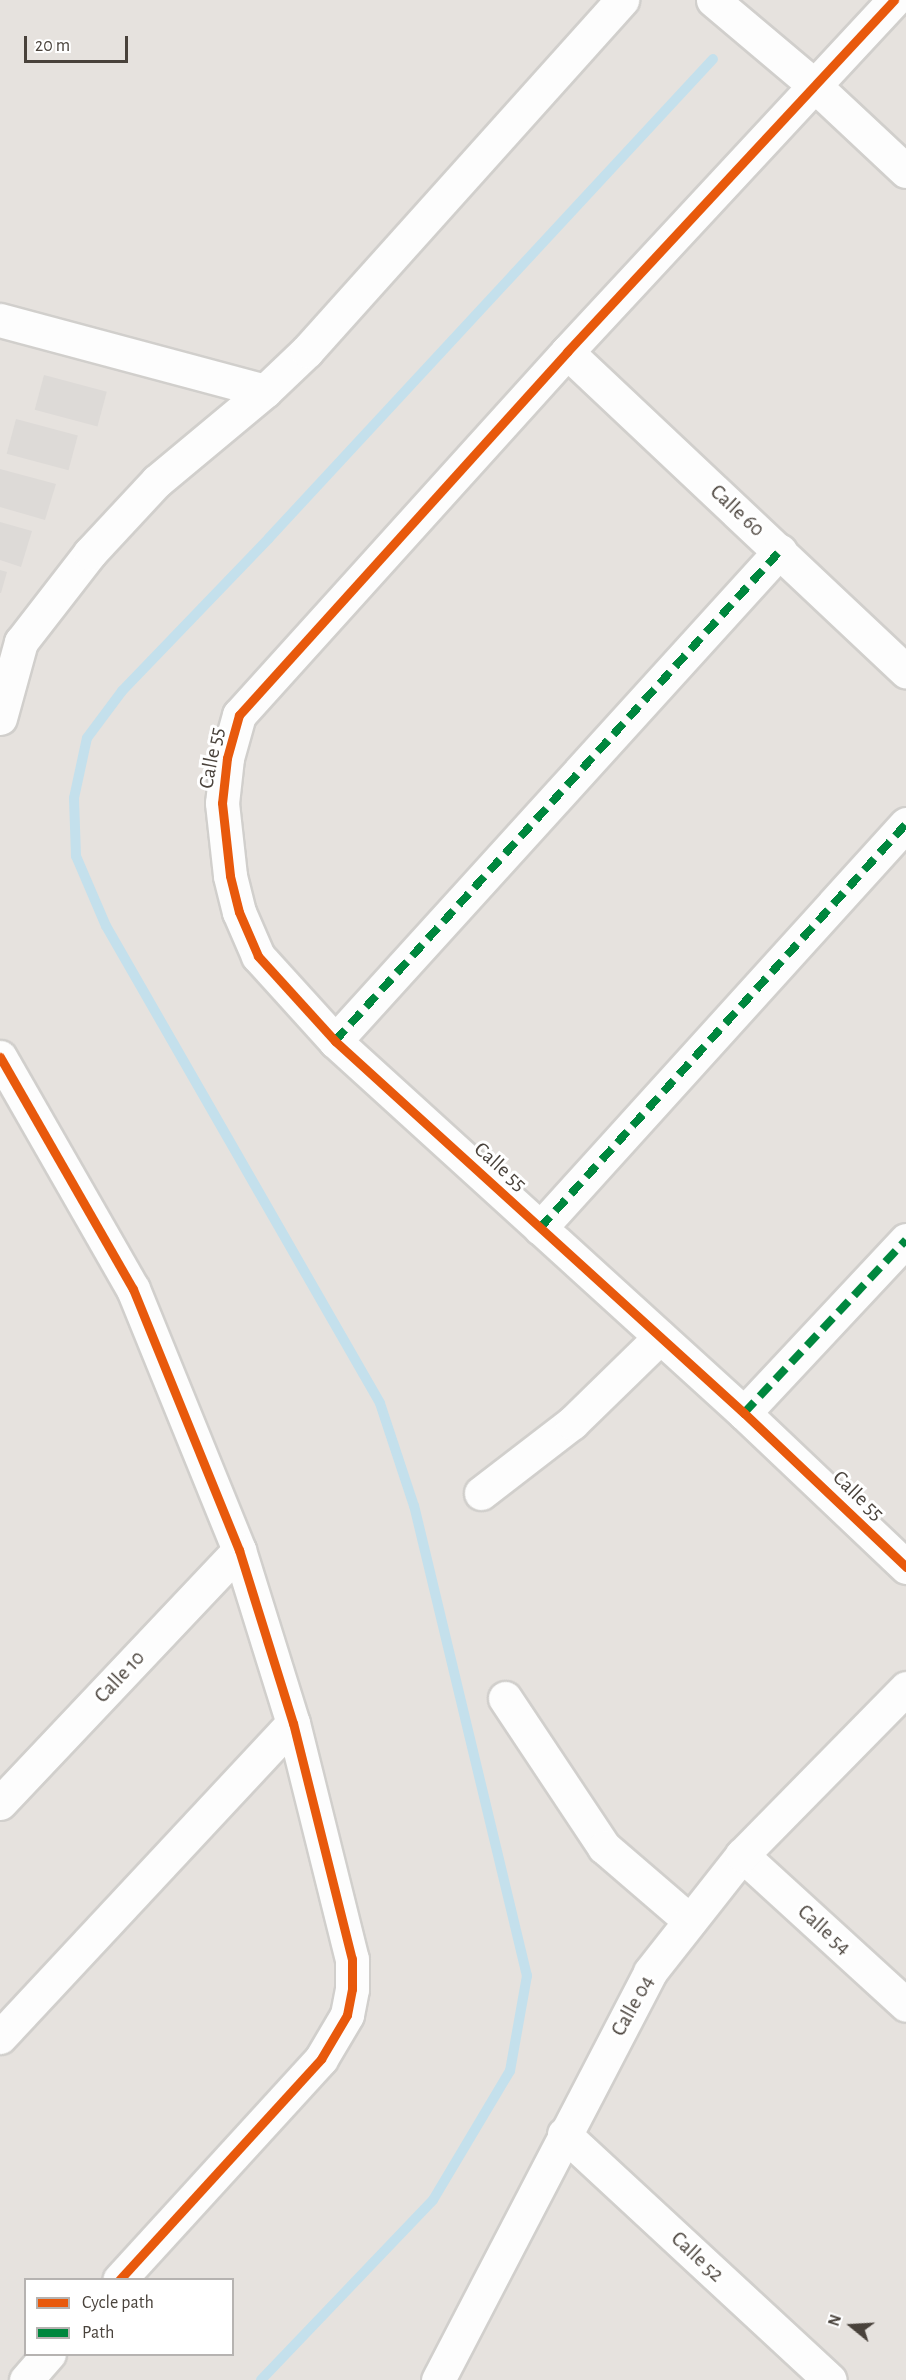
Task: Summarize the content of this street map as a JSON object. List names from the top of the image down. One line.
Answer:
{"streets":{"street":["Calle 60","Calle 55","Calle 10","Calle 54","Calle 04","Calle 52"]},"crossings":[["Calle 60","Calle 55"],["Calle 54","Calle 04"],["Calle 04","Calle 52"]],"legend":["Cycle path","Path"],"scale_bar":"20 m","north":"left"}
